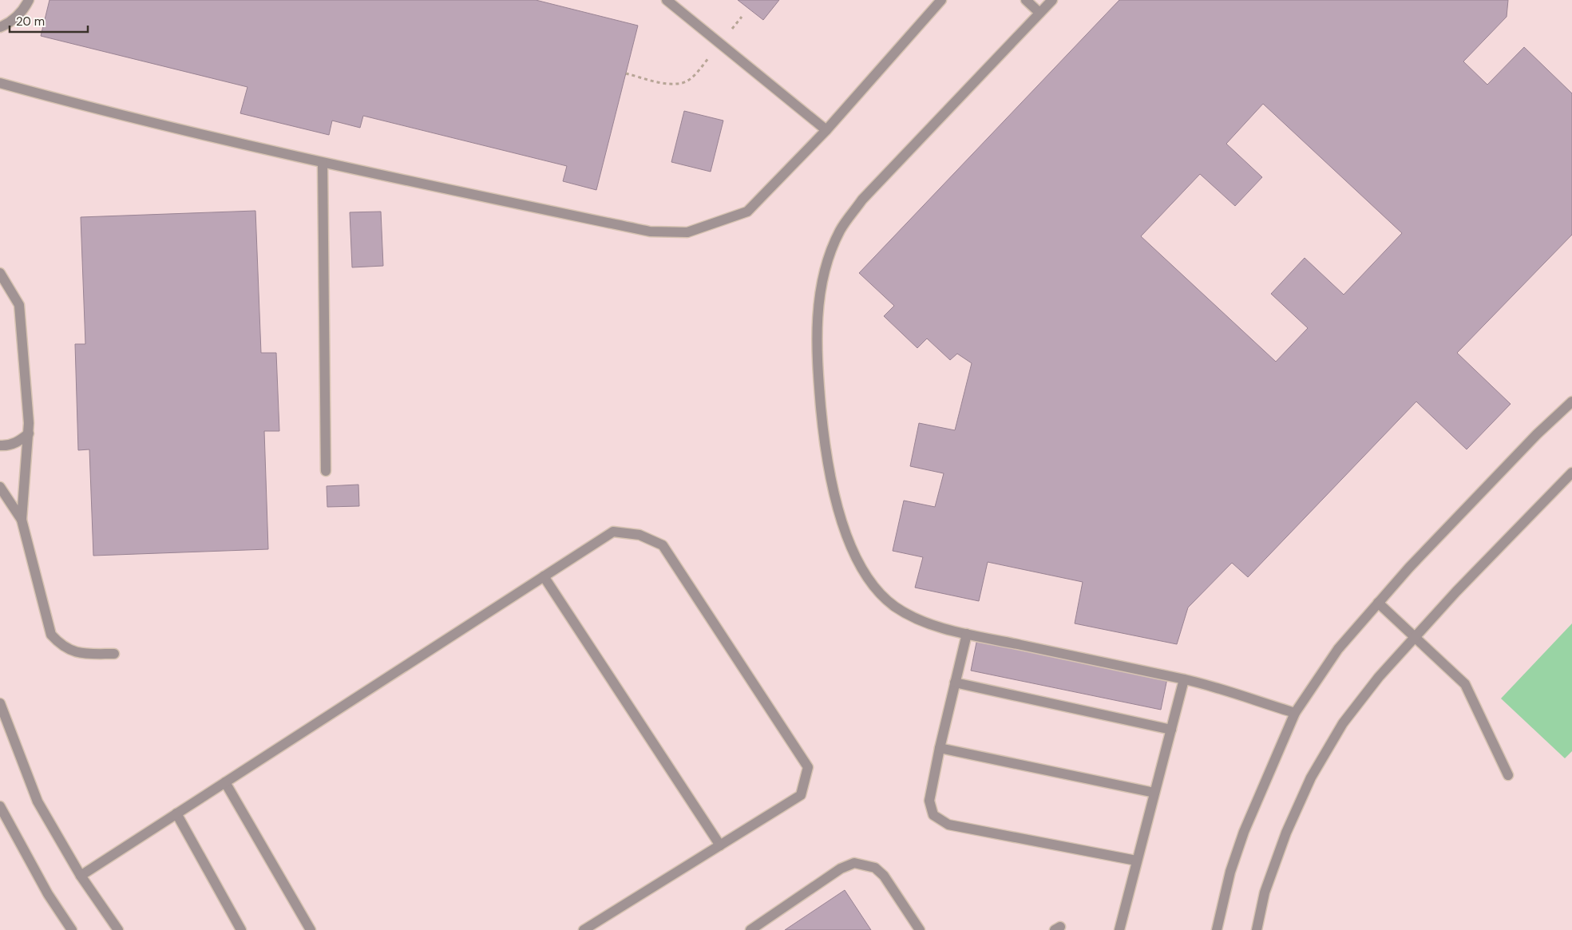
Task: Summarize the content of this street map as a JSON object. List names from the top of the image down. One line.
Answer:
{"scale_bar":"20 m"}
